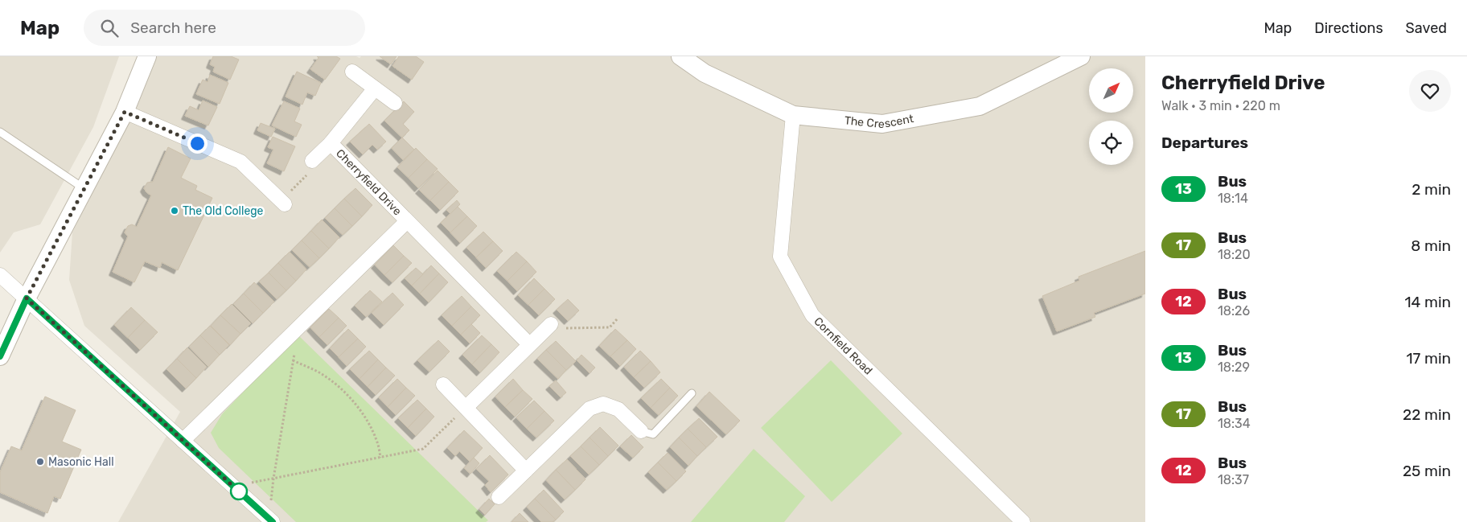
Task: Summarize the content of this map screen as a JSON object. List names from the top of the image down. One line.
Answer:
{"streets":{"street":["The Crescent","Cherryfield Drive","Cornfield Road"]},"crossings":[["The Crescent","Cornfield Road"]],"places":["The Old College","Masonic Hall"],"lines":["bus line 13"],"north":"top right","page":{"header":"Map","search":"Search here","nav":["Map","Directions","Saved"],"heading":[["Cherryfield Drive","Walk · 3 min · 220 m"],"Departures"],"list":[{"mark":"13","name":"Bus","note":"18:14","value":"2 min"},{"mark":"17","name":"Bus","note":"18:20","value":"8 min"},{"mark":"12","name":"Bus","note":"18:26","value":"14 min"},{"mark":"13","name":"Bus","note":"18:29","value":"17 min"},{"mark":"17","name":"Bus","note":"18:34","value":"22 min"},{"mark":"12","name":"Bus","note":"18:37","value":"25 min"}]}}
